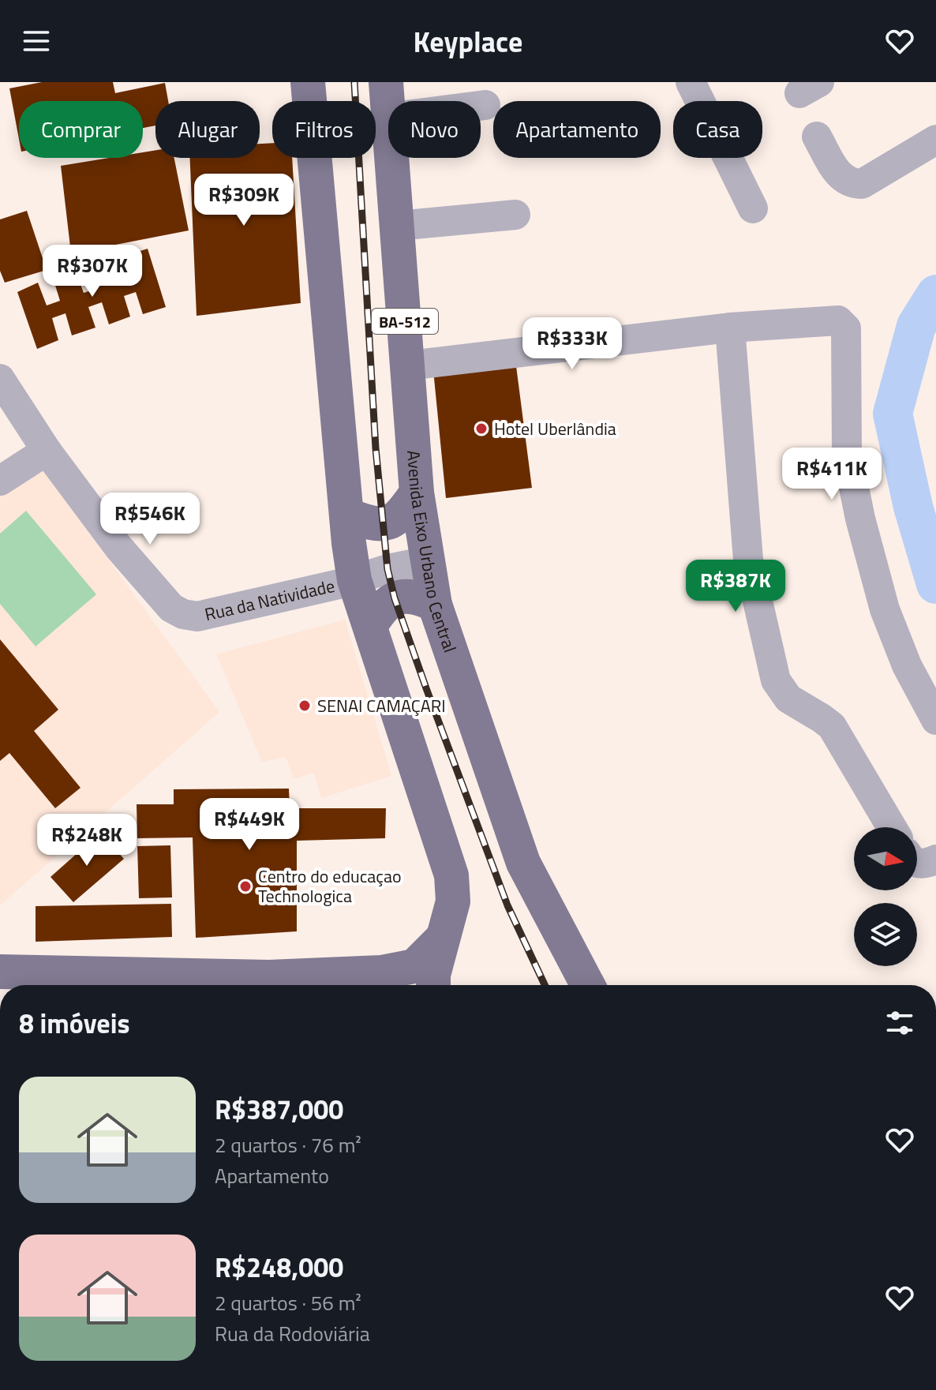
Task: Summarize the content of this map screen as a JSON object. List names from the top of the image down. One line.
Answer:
{"streets":{"main road":["BA-512","Avenida Eixo Urbano Central"],"street":["Rua da Natividade"]},"crossings":[["Avenida Eixo Urbano Central","Rua da Natividade"]],"places":["Hotel Uberlândia","SENAI CAMAÇARI","Centro do educaçao Technologica"],"north":"right","page":{"header":"Keyplace","chip":["Comprar","Alugar","Filtros","Novo","Apartamento","Casa"],"price":["R$309K","R$307K","R$333K","R$411K","R$546K","R$387K","R$449K","R$248K"],"heading":"8 imóveis","list":[{"name":"R$387,000","note":"2 quartos · 76 m² · Apartamento"},{"name":"R$248,000","note":"2 quartos · 56 m² · Rua da Rodoviária"}]}}
